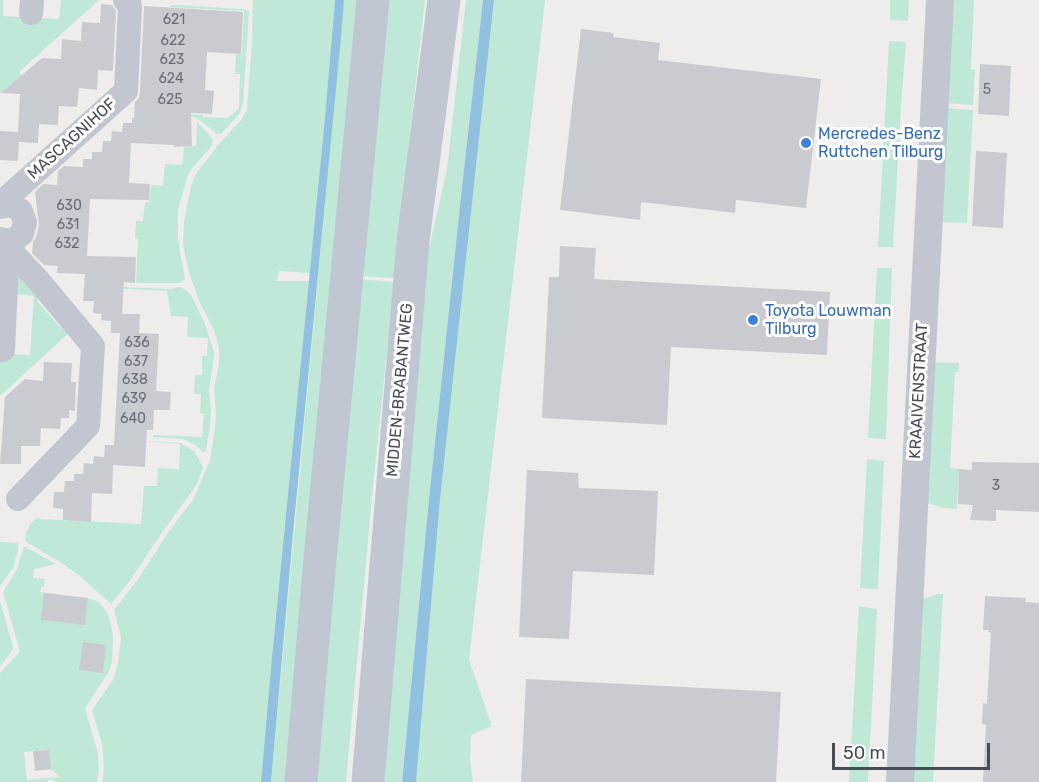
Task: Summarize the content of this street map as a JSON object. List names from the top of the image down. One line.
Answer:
{"streets":{"main road":["MIDDEN-BRABANTWEG"],"street":["MASCAGNIHOF","KRAAIVENSTRAAT"]},"places":["Mercredes-Benz Ruttchen Tilburg","Toyota Louwman Tilburg"],"house_numbers":["621","622","623","624","5","625","630","631","632","636","637","638","639","640","3"],"scale_bar":"50 m"}
